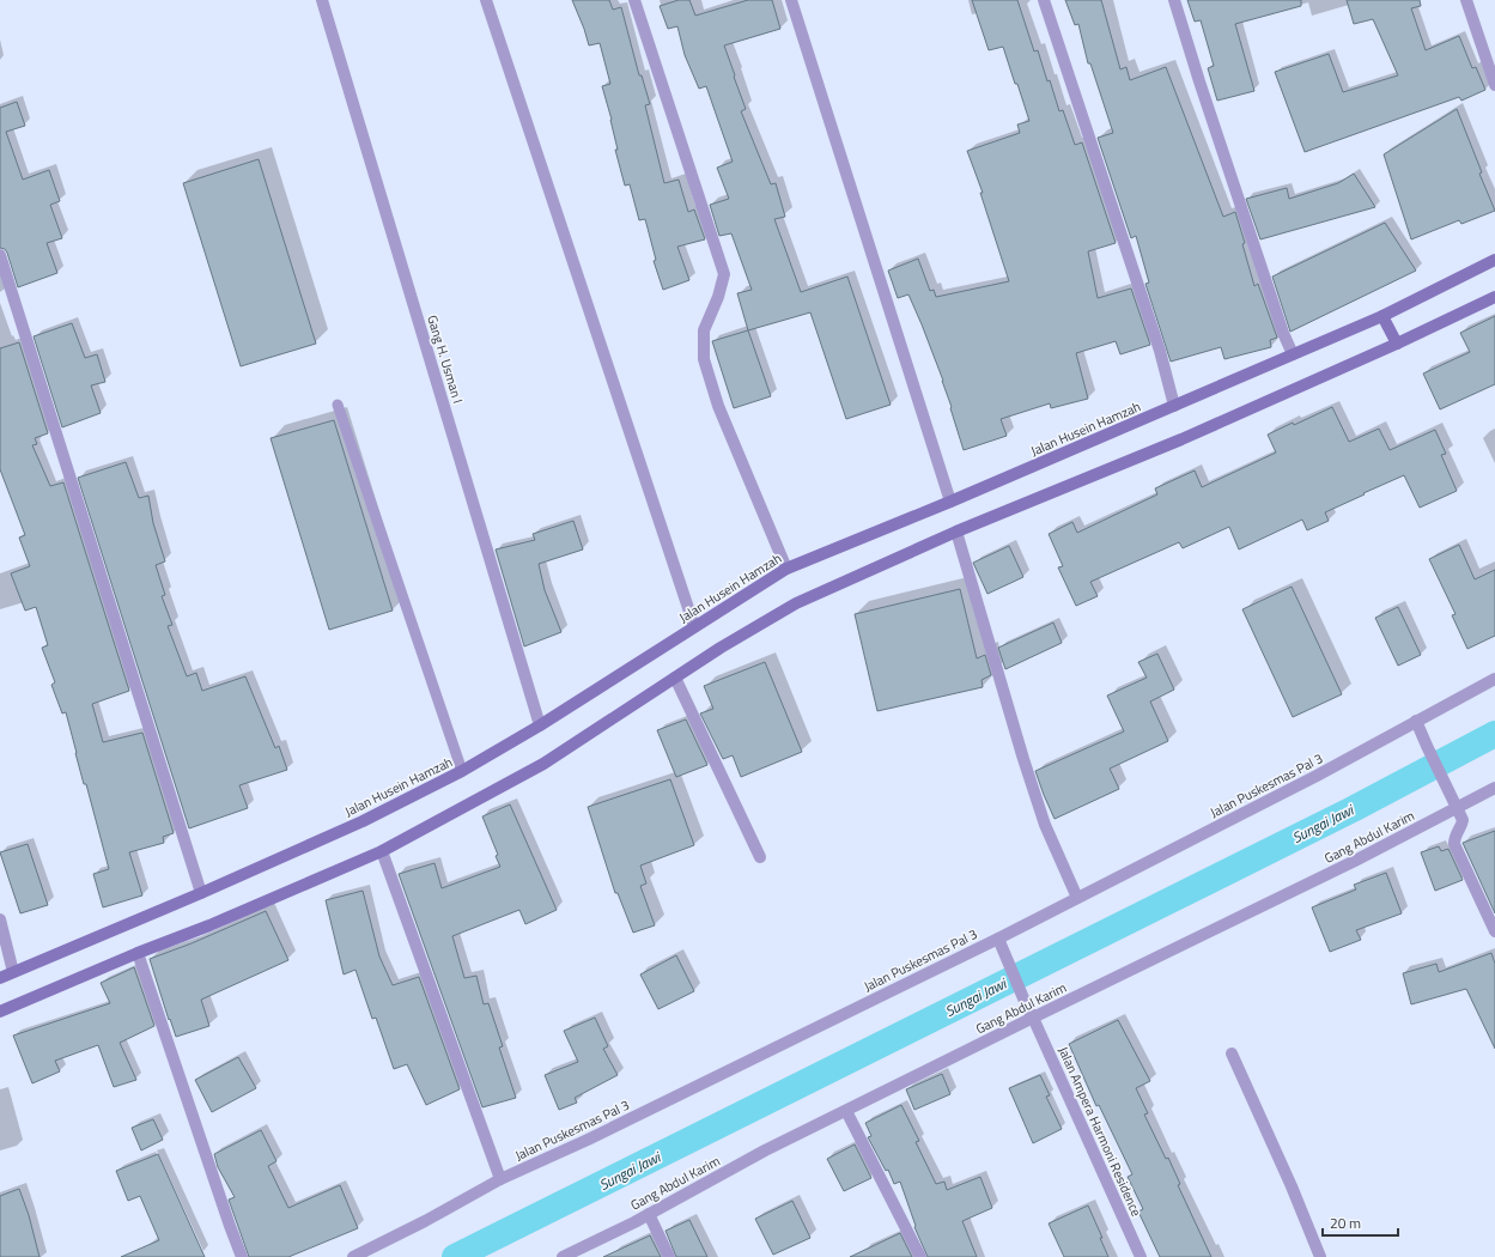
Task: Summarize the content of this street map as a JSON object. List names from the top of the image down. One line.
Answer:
{"streets":{"street":["Gang H. Usman I","Jalan Husein Hamzah","Jalan Puskesmas Pal 3","Gang Abdul Karim","Jalan Ampera Harmoni Residence"]},"crossings":[["Gang H. Usman I","Jalan Husein Hamzah"],["Jalan Puskesmas Pal 3","Jalan Ampera Harmoni Residence"],["Gang Abdul Karim","Jalan Ampera Harmoni Residence"]],"water":["Sungai Jawi"],"scale_bar":"20 m"}
